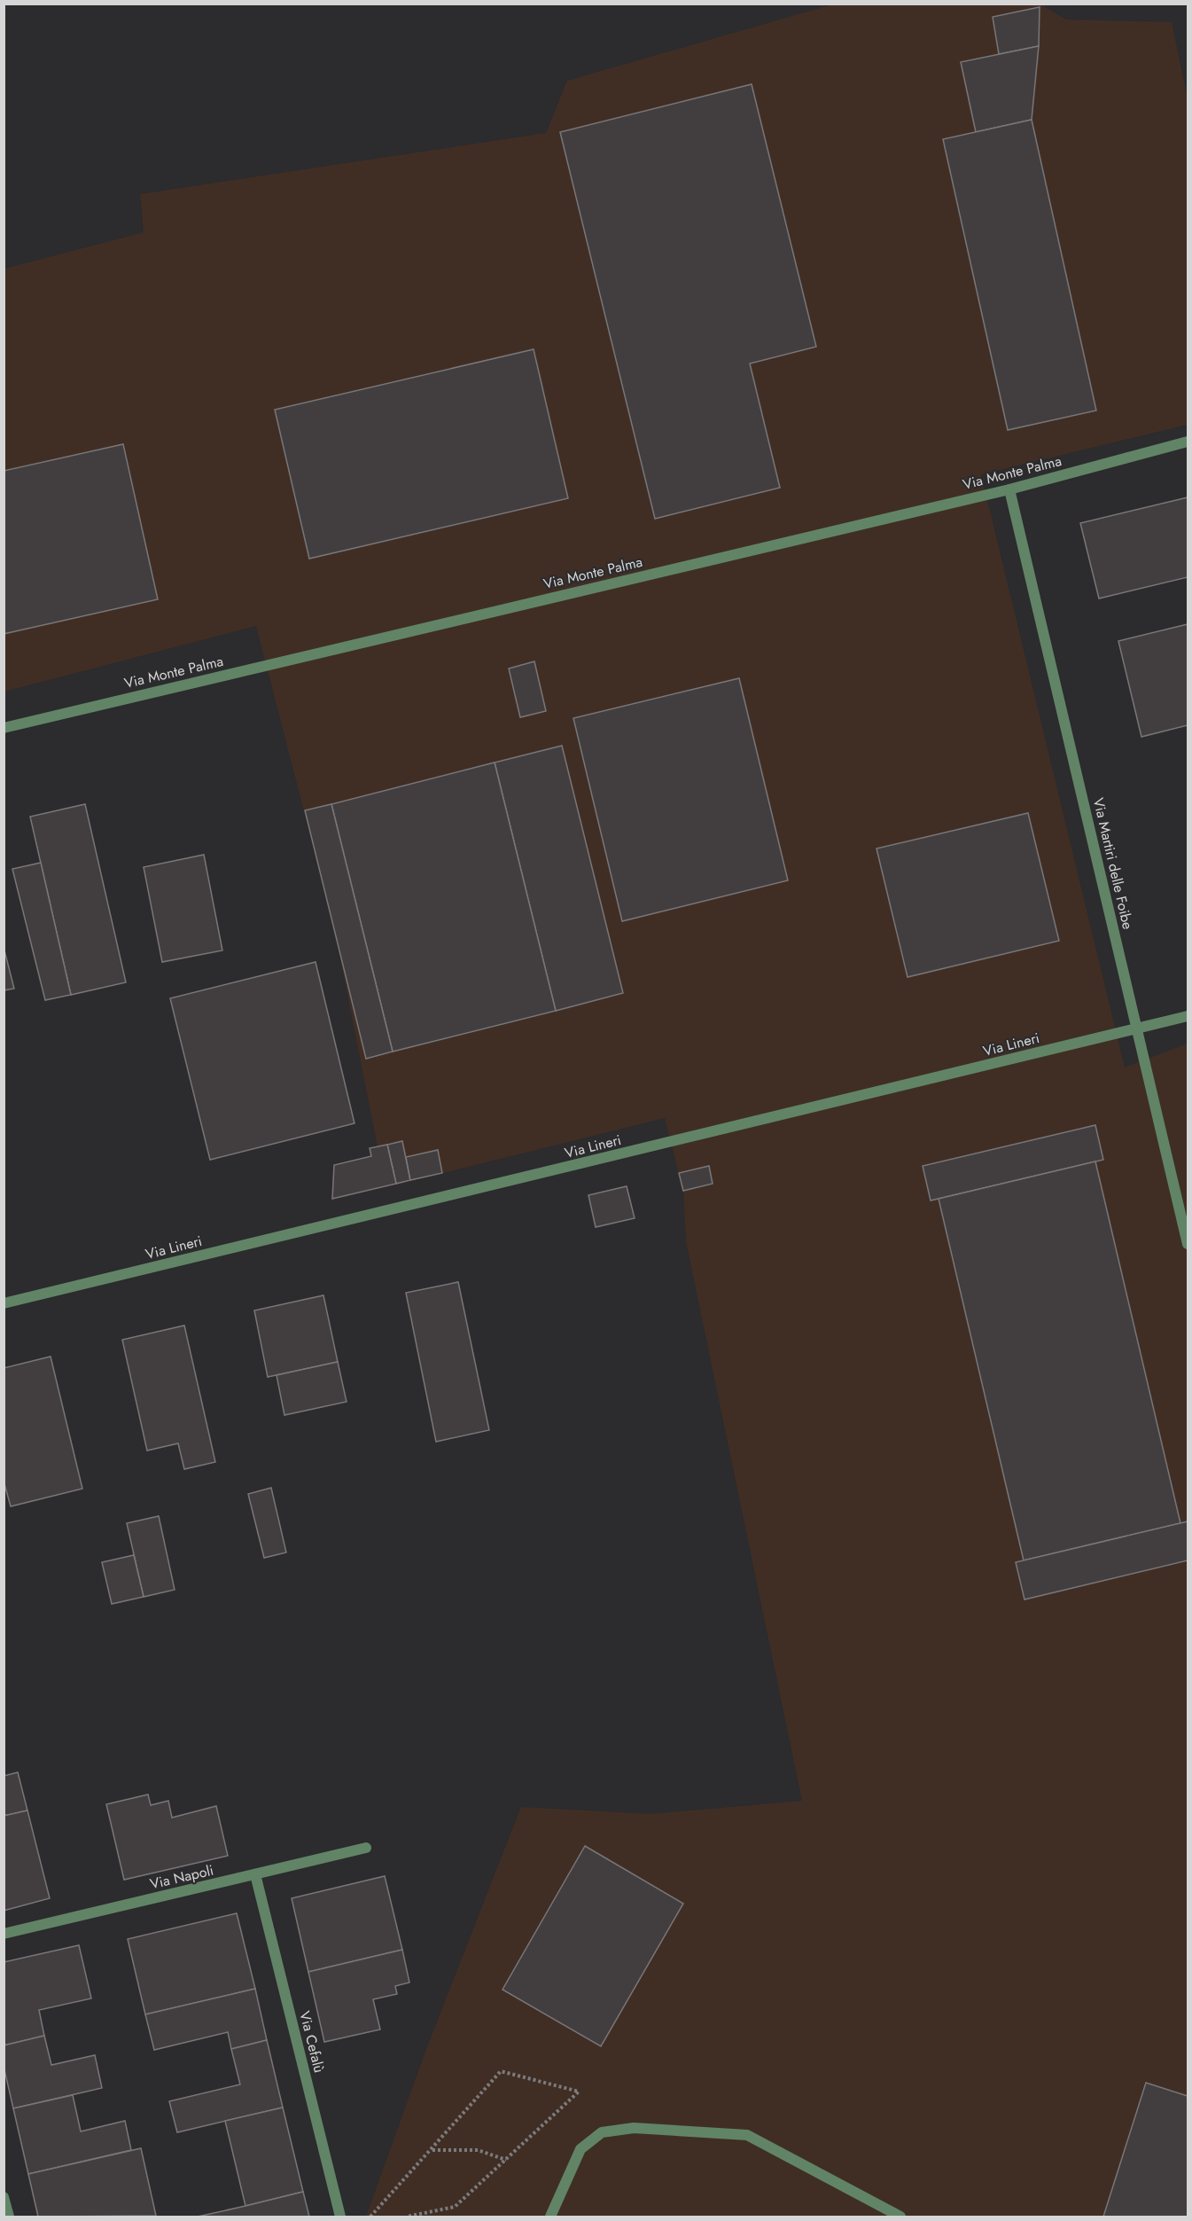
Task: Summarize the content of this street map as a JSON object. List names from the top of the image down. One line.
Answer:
{"streets":{"street":["Via Monte Palma","Via Martiri delle Foibe","Via Lineri","Via Napoli","Via Cefalù"]},"crossings":[["Via Monte Palma","Via Martiri delle Foibe"],["Via Martiri delle Foibe","Via Lineri"],["Via Napoli","Via Cefalù"]]}
